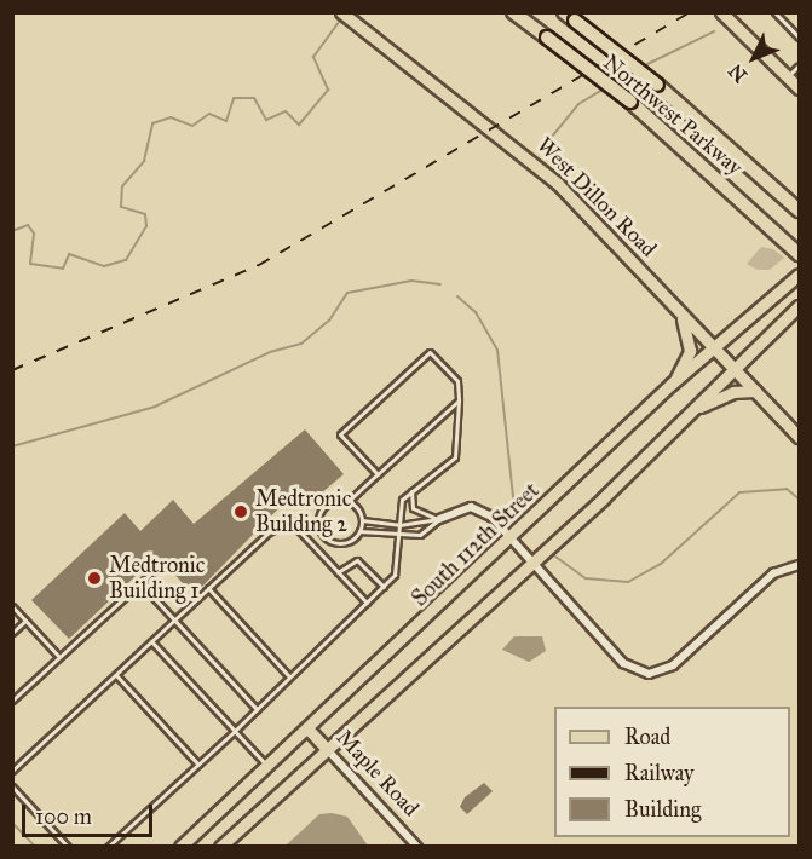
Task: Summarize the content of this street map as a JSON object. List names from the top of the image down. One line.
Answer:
{"streets":{"highway":["Northwest Parkway"],"main road":["West Dillon Road","South 112th Street","Maple Road"]},"crossings":[["West Dillon Road","South 112th Street"],["South 112th Street","Maple Road"]],"places":["Medtronic Building 2","Medtronic Building 1"],"legend":["Road","Railway","Building"],"scale_bar":"100 m","north":"bottom left"}
